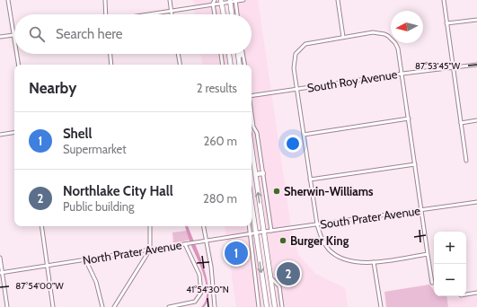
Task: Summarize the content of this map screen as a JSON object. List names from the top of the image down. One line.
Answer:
{"streets":{"street":["South Roy Avenue","South Prater Avenue","North Prater Avenue"]},"crossings":[["South Prater Avenue","North Prater Avenue"]],"places":["Sherwin-Williams","Burger King"],"north":"left","page":{"search":"Search here","heading":["Nearby","2 results"],"list":[{"mark":"1","name":"Shell","note":"Supermarket","value":"260 m"},{"mark":"2","name":"Northlake City Hall","note":"Public building","value":"280 m"}],"map_buttons":["+","−"],"pins":["1","2"]},"coordinates":["87°53'45\"W","87°54'00\"W","41°54'30\"N"]}
